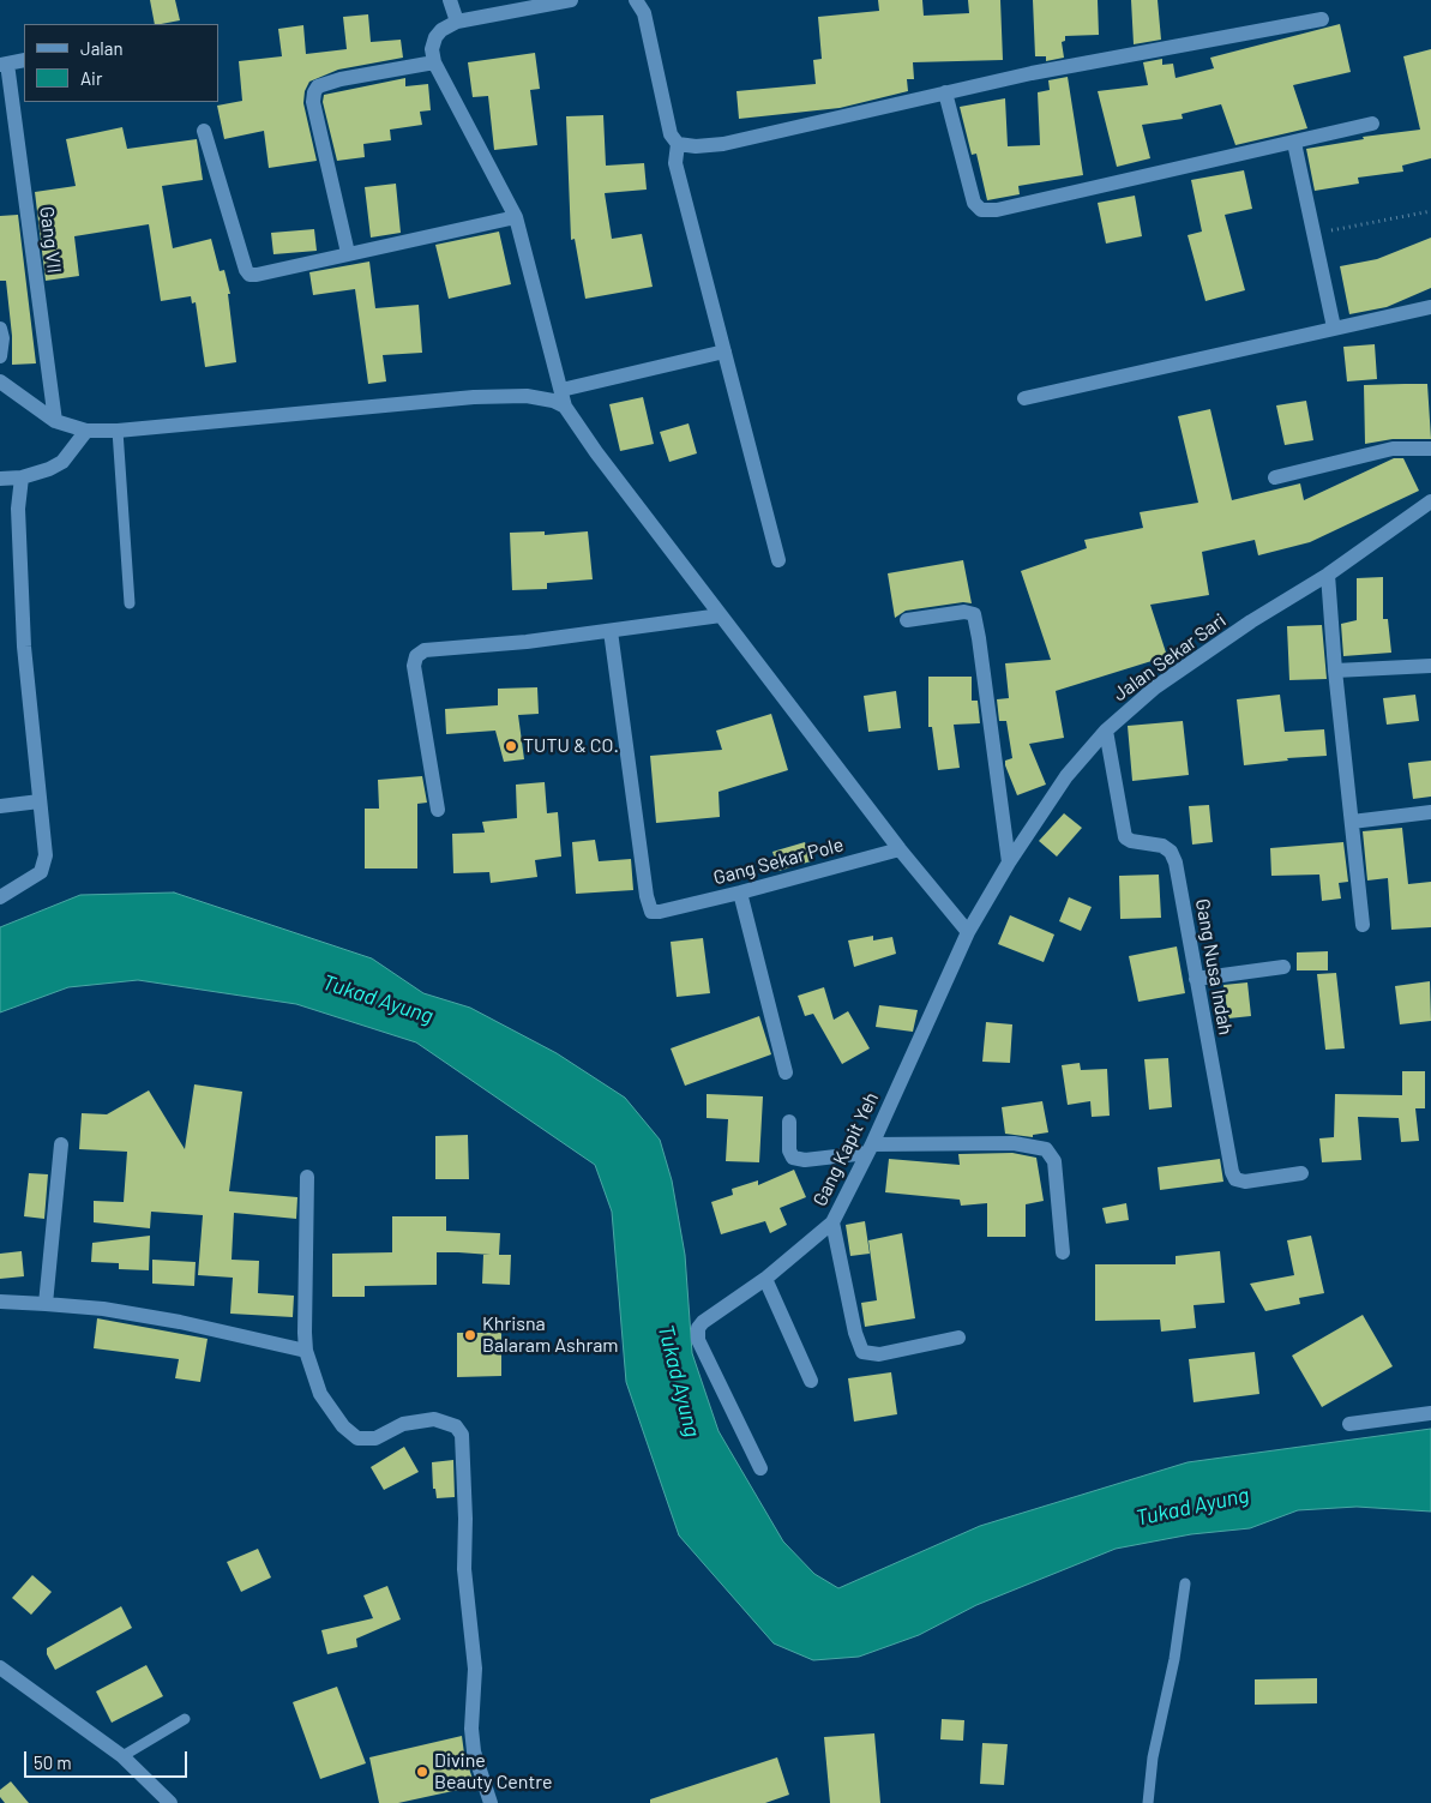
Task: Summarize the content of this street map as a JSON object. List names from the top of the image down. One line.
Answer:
{"streets":{"street":["Gang VII","Jalan Sekar Sari","Gang Sekar Pole","Gang Nusa Indah","Gang Kapit Yeh"]},"crossings":[["Jalan Sekar Sari","Gang Nusa Indah"],["Jalan Sekar Sari","Gang Kapit Yeh"]],"water":["Tukad Ayung"],"places":["TUTU & CO.","Khrisna Balaram Ashram","Divine Beauty Centre"],"legend":["Jalan","Air"],"scale_bar":"50 m"}
